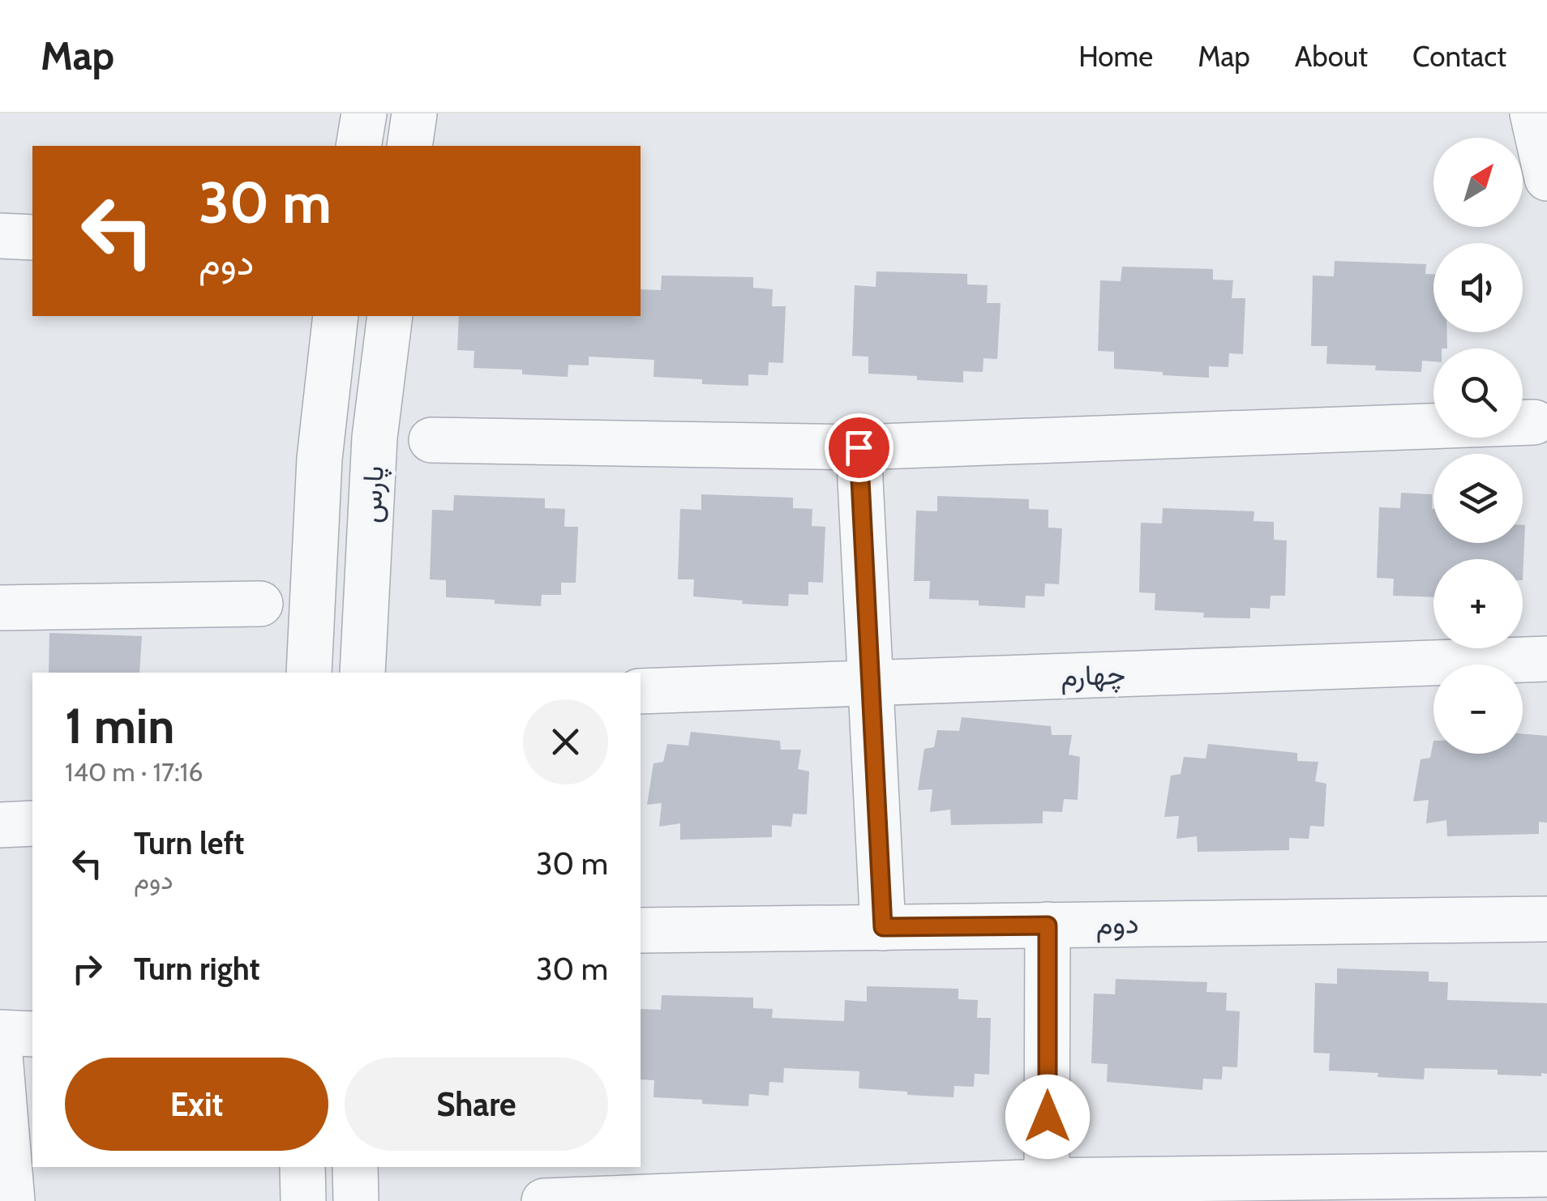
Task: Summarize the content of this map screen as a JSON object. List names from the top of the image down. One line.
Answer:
{"streets":{"street":["پارس","چهارم","دوم"]},"north":"top right","page":{"header":"Map","nav":["Home","Map","About","Contact"],"map_buttons":["+","−"],"turn":["30 m","دوم"],"heading":["1 min","140 m · 17:16"],"list":[{"name":"Turn left","note":"دوم","value":"30 m"},{"name":"Turn right","value":"30 m"}],"buttons":["Exit","Share"]}}
